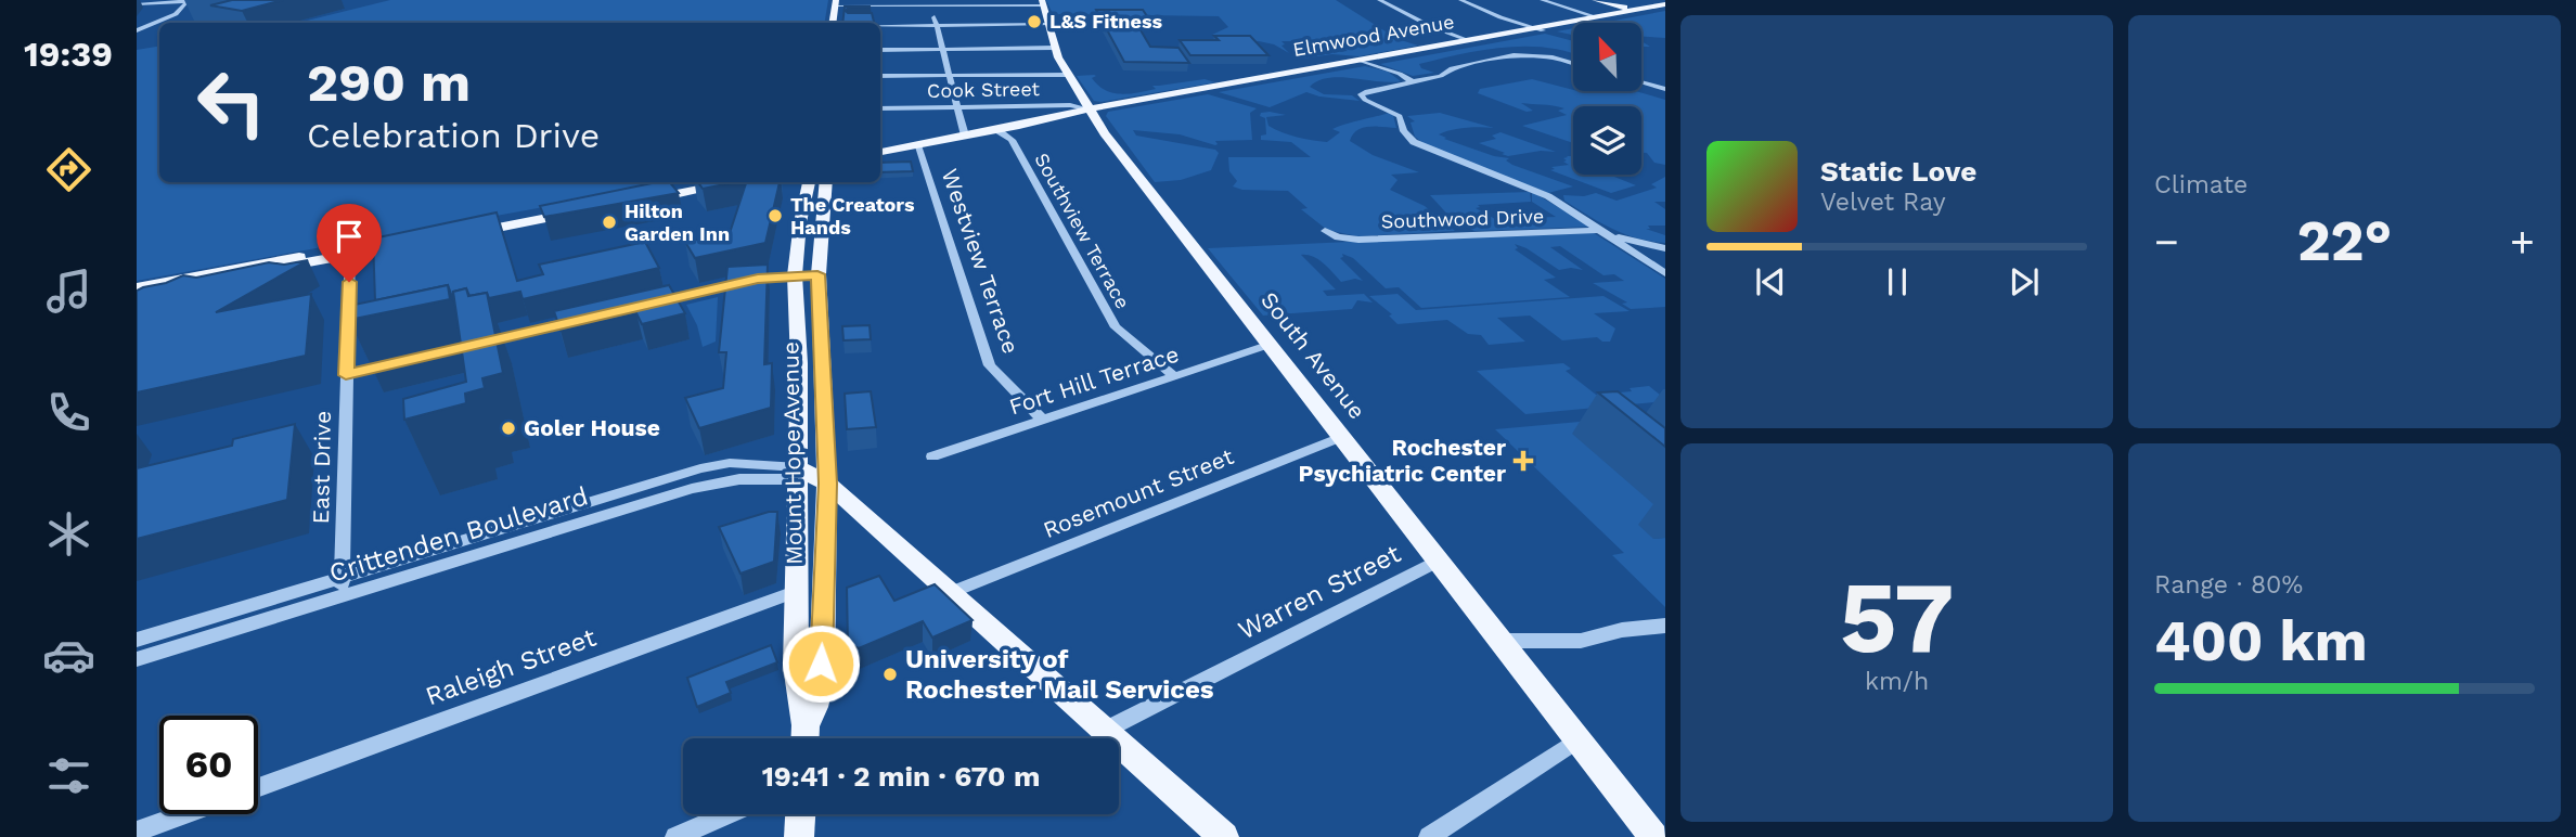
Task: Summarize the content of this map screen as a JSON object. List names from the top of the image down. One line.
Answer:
{"streets":{"main road":["Elmwood Avenue","South Avenue","Mount Hope Avenue"],"street":["Cook Street","Southwood Drive","Southview Terrace","Westview Terrace","Fort Hill Terrace","East Drive","Rosemount Street","Crittenden Boulevard","Warren Street","Raleigh Street"]},"crossings":[["Elmwood Avenue","Cook Street"],["Elmwood Avenue","Southview Terrace"],["Elmwood Avenue","Westview Terrace"],["Elmwood Avenue","South Avenue"],["Cook Street","South Avenue"],["Southview Terrace","Fort Hill Terrace"],["Westview Terrace","Fort Hill Terrace"],["South Avenue","Fort Hill Terrace"],["South Avenue","Rosemount Street"],["South Avenue","Warren Street"],["Mount Hope Avenue","Crittenden Boulevard"],["Mount Hope Avenue","Raleigh Street"],["East Drive","Crittenden Boulevard"]],"places":{"other":["L&S Fitness","The Creators Hands","Hilton Garden Inn","Goler House","University of Rochester Mail Services"],"health":["Rochester Psychiatric Center"]},"north":"top left","page":{"tabs":"19:39","tile":["Climate",["57","km/h"],["Range · 80%","400 km"]],"turn":["290 m","Celebration Drive"],"song":["Static Love","Velvet Ray"],"heat":["−","22°","+"],"limit":"60","trip":"19:41 · 2 min · 670 m"}}
